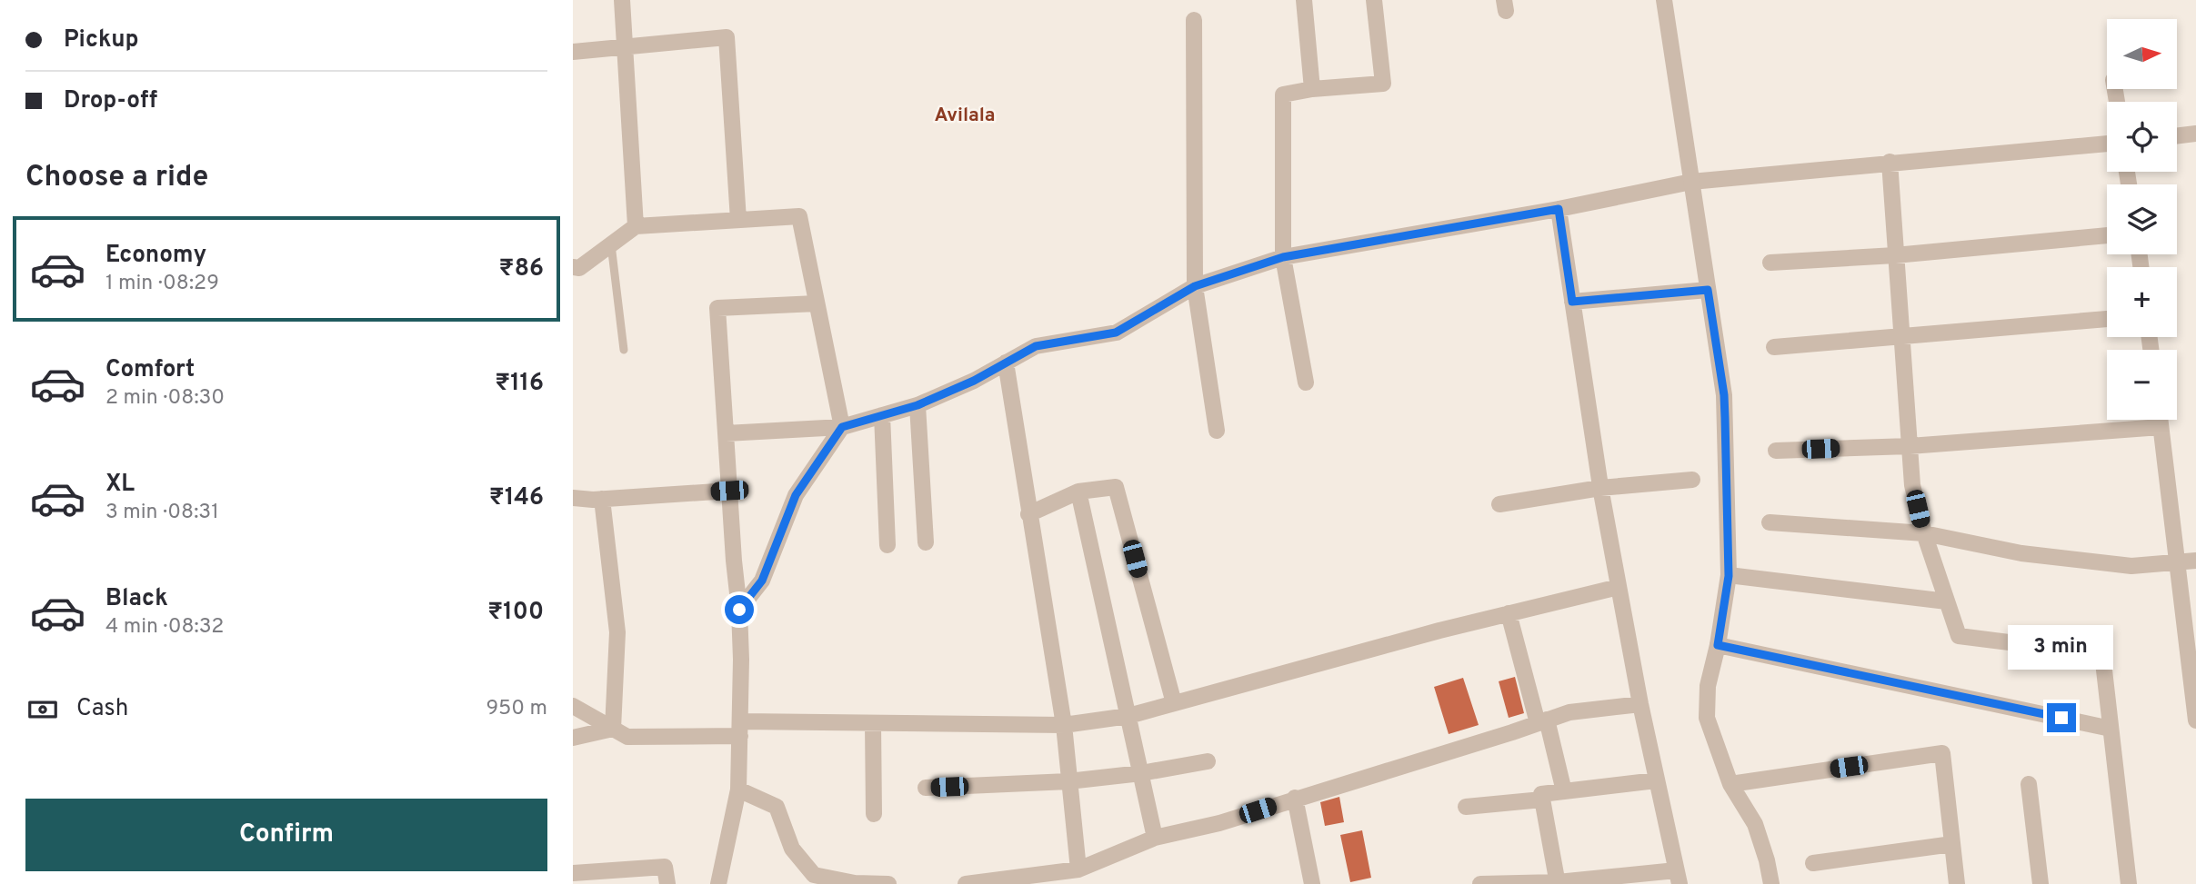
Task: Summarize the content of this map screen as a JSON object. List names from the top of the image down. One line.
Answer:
{"districts":["Avilala"],"north":"right","page":{"banner":["Pickup","Drop-off"],"map_buttons":["+","−"],"heading":"Choose a ride","list":[{"name":"Economy","note":"1 min · 08:29","value":"₹86"},{"name":"Comfort","note":"2 min · 08:30","value":"₹116"},{"name":"XL","note":"3 min · 08:31","value":"₹146"},{"name":"Black","note":"4 min · 08:32","value":"₹100"}],"bubble":"3 min","pay":["Cash","950 m"],"buttons":"Confirm"}}
